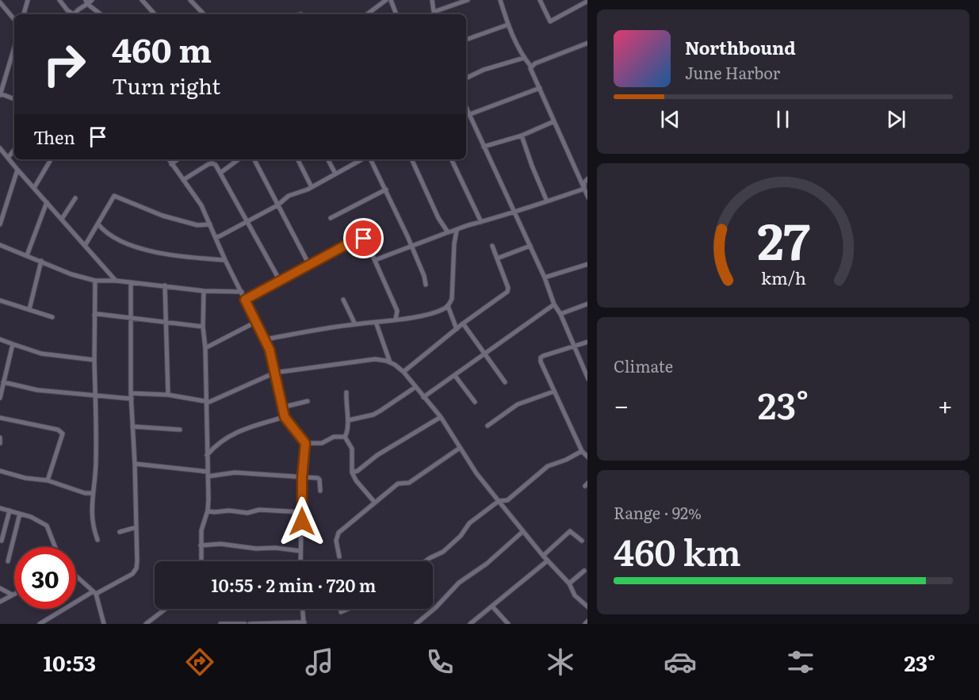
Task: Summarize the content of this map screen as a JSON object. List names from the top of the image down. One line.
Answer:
{"page":{"turn":["460 m","Turn right"],"song":["Northbound","June Harbor"],"then":"Then","tile":["Climate",["Range · 92%","460 km"]],"heat":["−","23°","+"],"limit":"30","trip":"10:55 · 2 min · 720 m","tabs":["10:53","23°"],"gauge":["27","km/h"]}}
